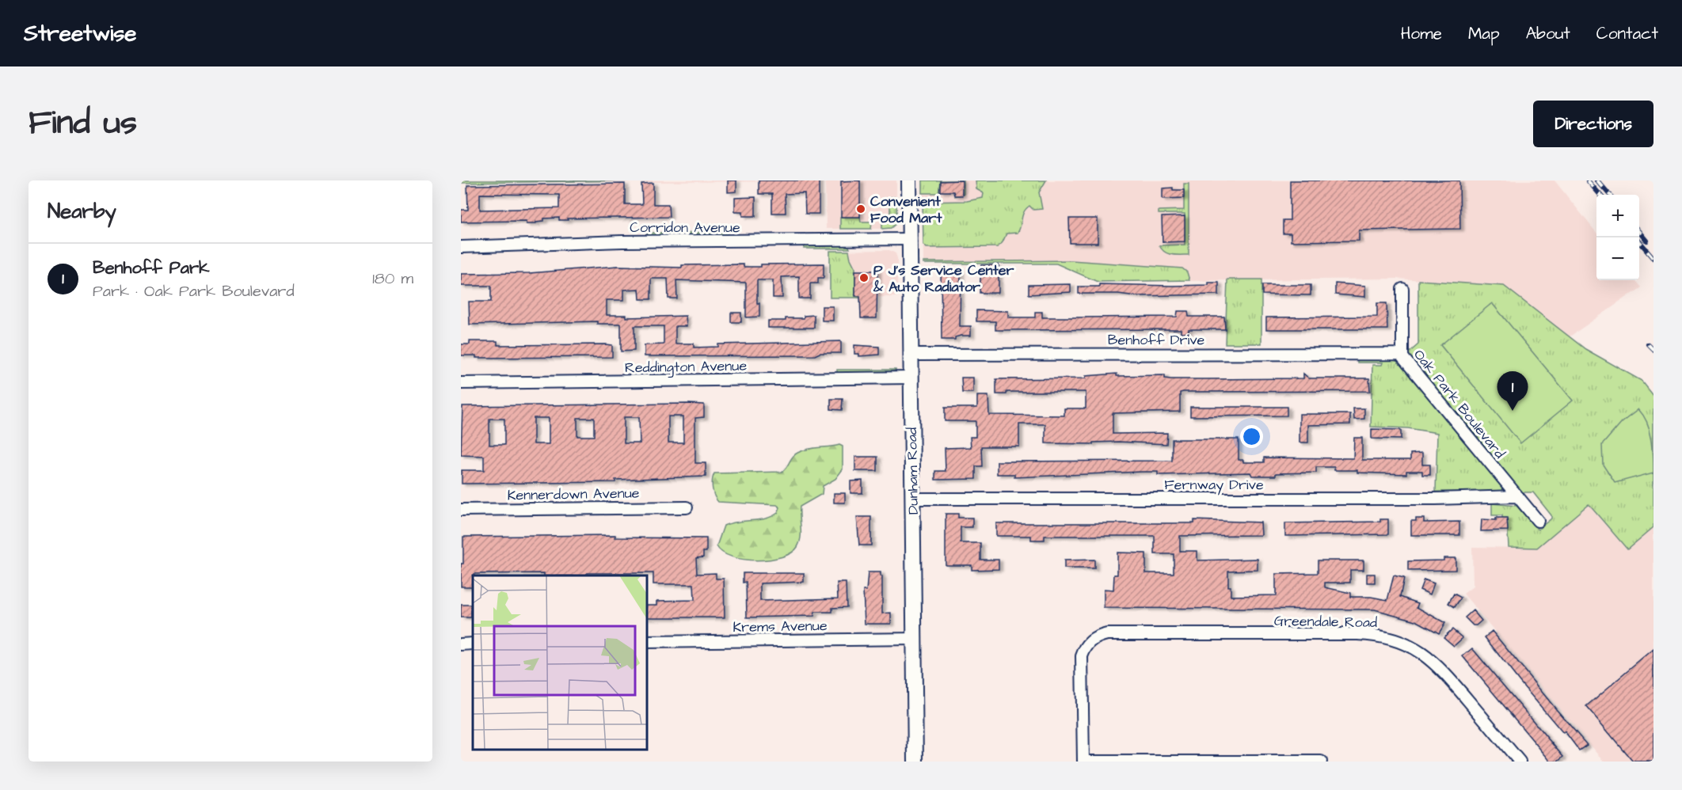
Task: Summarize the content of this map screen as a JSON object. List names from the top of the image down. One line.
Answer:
{"streets":{"street":["Corridon Avenue","Benhoff Drive","Reddington Avenue","Oak Park Boulevard","Dunham Road","Fernway Drive","Kennerdown Avenue","Greendale Road","Krems Avenue"]},"crossings":[["Corridon Avenue","Dunham Road"],["Benhoff Drive","Oak Park Boulevard"],["Benhoff Drive","Dunham Road"],["Reddington Avenue","Dunham Road"],["Oak Park Boulevard","Fernway Drive"],["Dunham Road","Fernway Drive"],["Dunham Road","Krems Avenue"]],"places":["Convenient Food Mart","P J’s Service Center & Auto Radiator"],"page":{"header":"Streetwise","nav":["Home","Map","About","Contact"],"title":"Find us","buttons":"Directions","heading":"Nearby","map_buttons":["+","−"],"list":[{"mark":"1","name":"Benhoff Park","note":"Park · Oak Park Boulevard","value":"180 m"}],"pins":"1"}}
